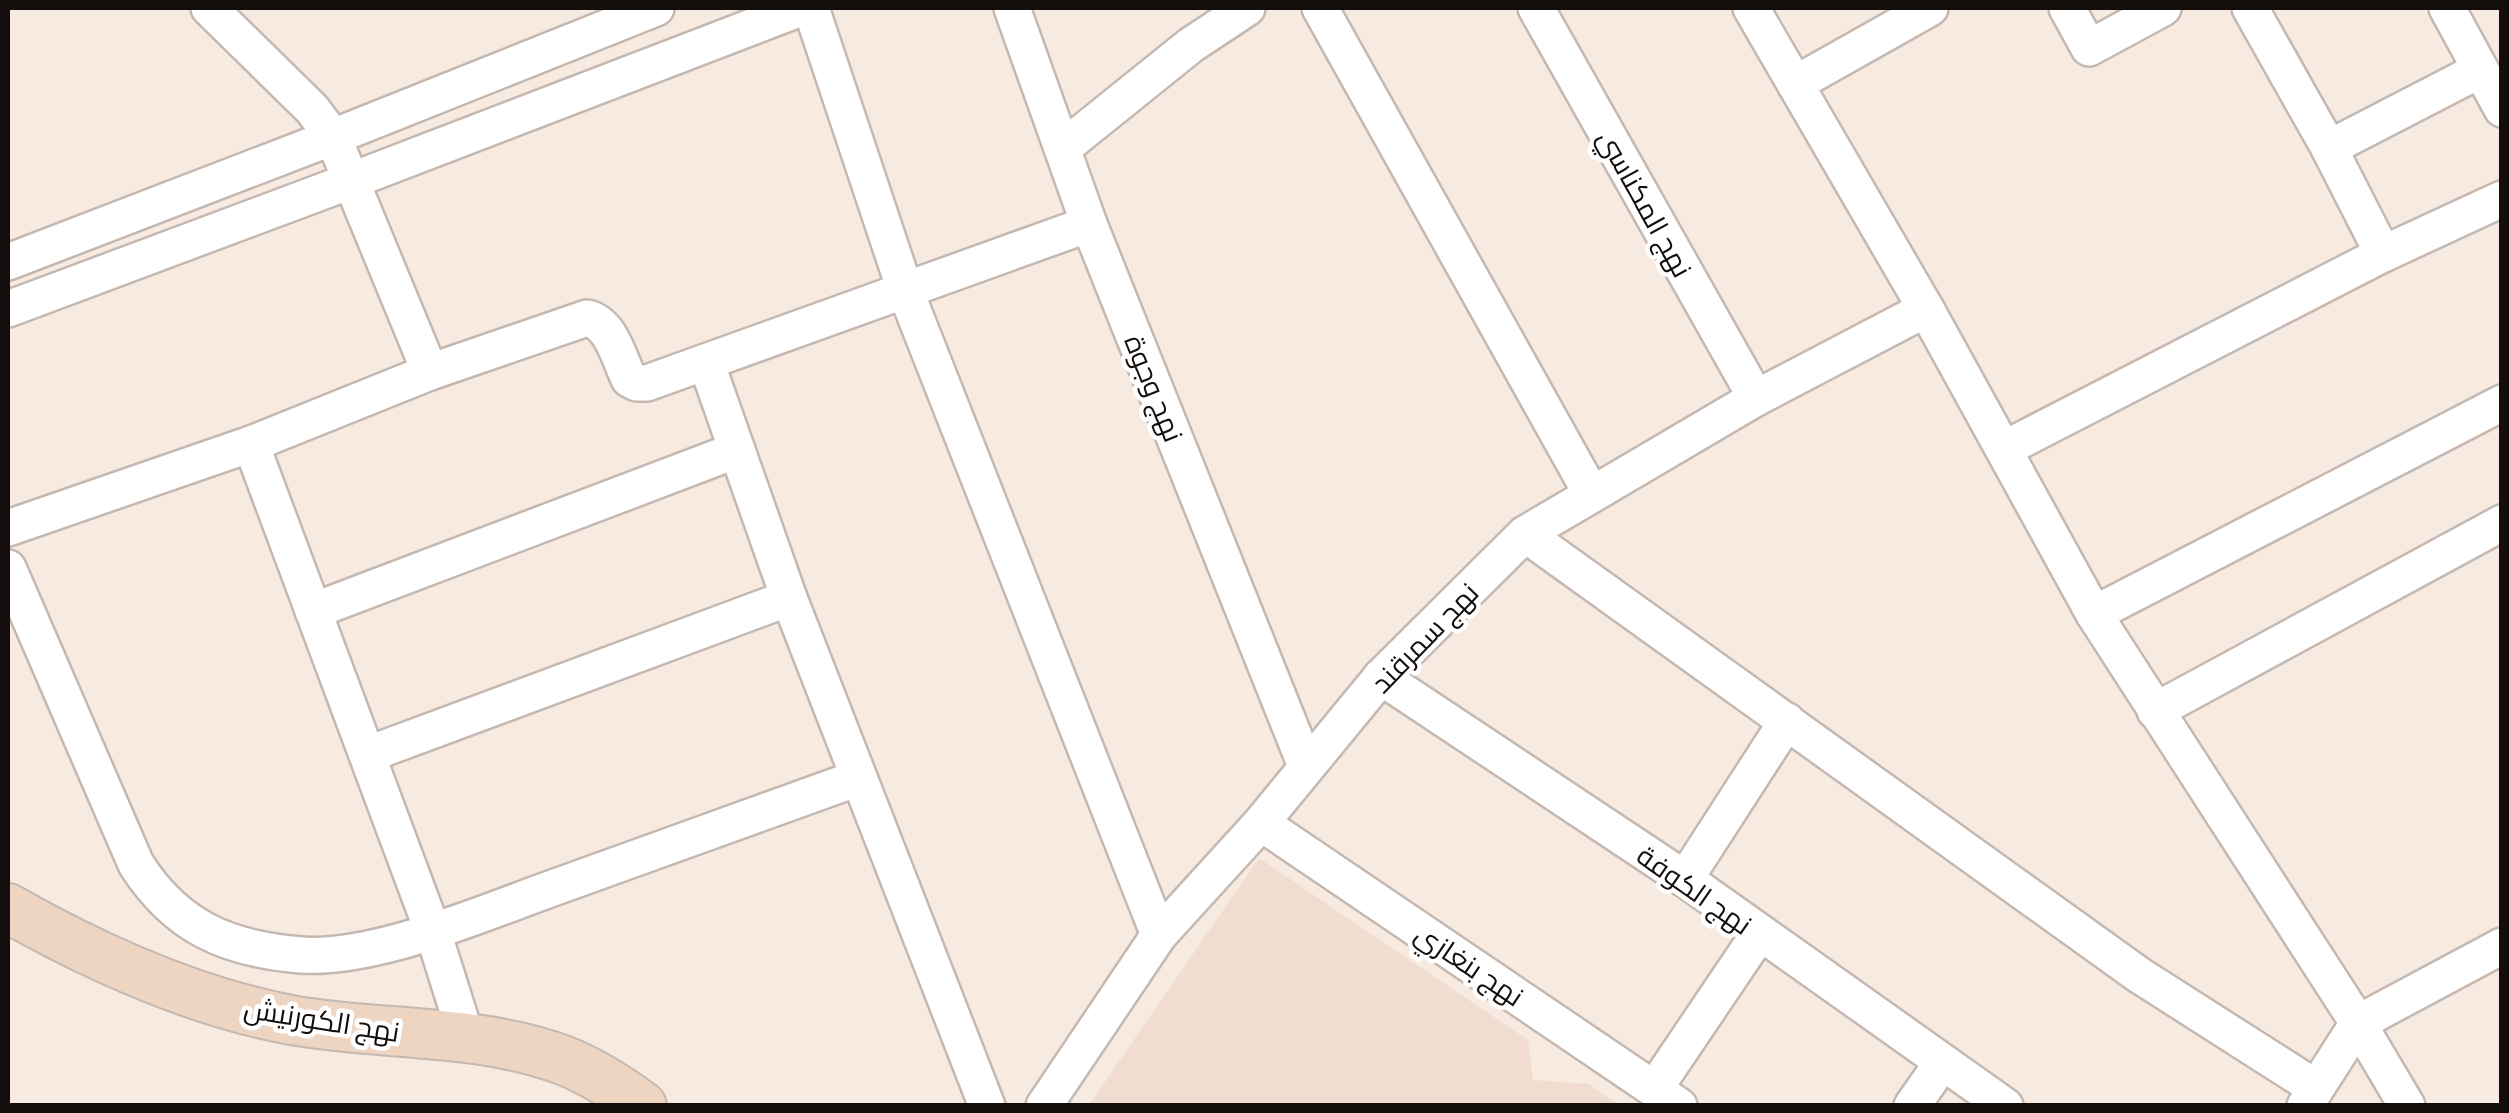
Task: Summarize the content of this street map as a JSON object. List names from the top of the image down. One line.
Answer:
{"streets":{"main road":["نهج الكورنيش"],"street":["نهج المكناسي","نهج وجوة","نهج سمرقند","نهج الكوفة","نهج بنغازي"]},"crossings":[["نهج المكناسي","نهج سمرقند"],["نهج وجوة","نهج سمرقند"],["نهج سمرقند","نهج الكوفة"],["نهج سمرقند","نهج بنغازي"]]}
